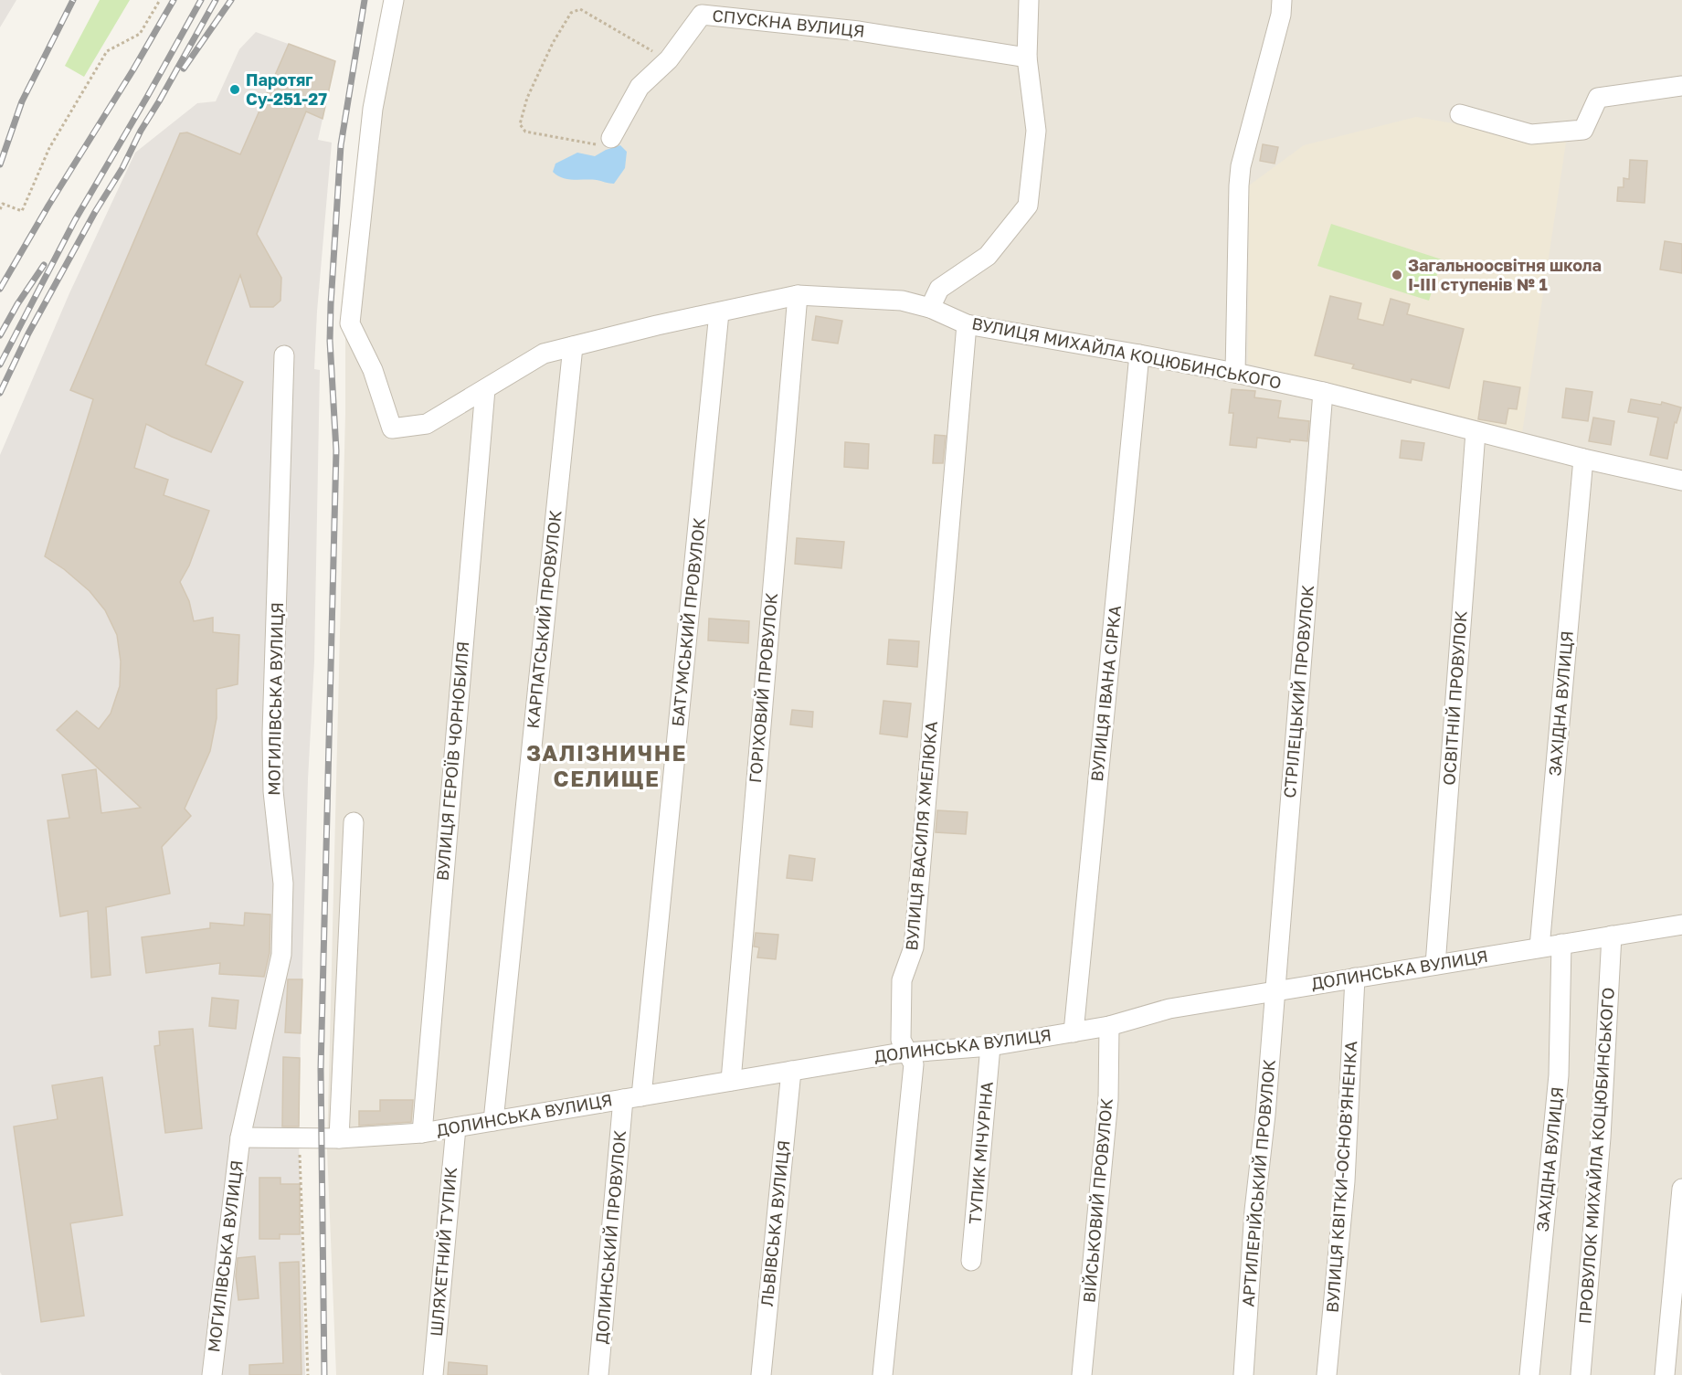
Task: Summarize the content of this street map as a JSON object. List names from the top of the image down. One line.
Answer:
{"streets":{"street":["СПУСКНА ВУЛИЦЯ","ВУЛИЦЯ МИХАЙЛА КОЦЮБИНСЬКОГО","КАРПАТСЬКИЙ ПРОВУЛОК","БАТУМСЬКИЙ ПРОВУЛОК","ГОРІХОВИЙ ПРОВУЛОК","СТРІЛЕЦЬКИЙ ПРОВУЛОК","ВУЛИЦЯ ІВАНА СІРКА","ОСВІТНІЙ ПРОВУЛОК","МОГИЛІВСЬКА ВУЛИЦЯ","ЗАХІДНА ВУЛИЦЯ","ВУЛИЦЯ ГЕРОЇВ ЧОРНОБИЛЯ","ВУЛИЦЯ ВАСИЛЯ ХМЕЛЮКА","ДОЛИНСЬКА ВУЛИЦЯ","ТУПИК МІЧУРІНА","ПРОВУЛОК МИХАЙЛА КОЦЮБИНСЬКОГО","ВУЛИЦЯ КВІТКИ-ОСНОВ'ЯНЕНКА","АРТИЛЕРІЙСЬКИЙ ПРОВУЛОК","ВІЙСЬКОВИЙ ПРОВУЛОК","ЛЬВІВСЬКА ВУЛИЦЯ","ДОЛИНСЬКИЙ ПРОВУЛОК","ШЛЯХЕТНИЙ ТУПИК"]},"crossings":[["ВУЛИЦЯ МИХАЙЛА КОЦЮБИНСЬКОГО","КАРПАТСЬКИЙ ПРОВУЛОК"],["ВУЛИЦЯ МИХАЙЛА КОЦЮБИНСЬКОГО","БАТУМСЬКИЙ ПРОВУЛОК"],["ВУЛИЦЯ МИХАЙЛА КОЦЮБИНСЬКОГО","ГОРІХОВИЙ ПРОВУЛОК"],["ВУЛИЦЯ МИХАЙЛА КОЦЮБИНСЬКОГО","СТРІЛЕЦЬКИЙ ПРОВУЛОК"],["ВУЛИЦЯ МИХАЙЛА КОЦЮБИНСЬКОГО","ВУЛИЦЯ ІВАНА СІРКА"],["ВУЛИЦЯ МИХАЙЛА КОЦЮБИНСЬКОГО","ОСВІТНІЙ ПРОВУЛОК"],["ВУЛИЦЯ МИХАЙЛА КОЦЮБИНСЬКОГО","ЗАХІДНА ВУЛИЦЯ"],["ВУЛИЦЯ МИХАЙЛА КОЦЮБИНСЬКОГО","ВУЛИЦЯ ГЕРОЇВ ЧОРНОБИЛЯ"],["ВУЛИЦЯ МИХАЙЛА КОЦЮБИНСЬКОГО","ВУЛИЦЯ ВАСИЛЯ ХМЕЛЮКА"],["КАРПАТСЬКИЙ ПРОВУЛОК","ДОЛИНСЬКА ВУЛИЦЯ"],["БАТУМСЬКИЙ ПРОВУЛОК","ДОЛИНСЬКА ВУЛИЦЯ"],["БАТУМСЬКИЙ ПРОВУЛОК","ДОЛИНСЬКИЙ ПРОВУЛОК"],["ГОРІХОВИЙ ПРОВУЛОК","ДОЛИНСЬКА ВУЛИЦЯ"],["СТРІЛЕЦЬКИЙ ПРОВУЛОК","ДОЛИНСЬКА ВУЛИЦЯ"],["СТРІЛЕЦЬКИЙ ПРОВУЛОК","АРТИЛЕРІЙСЬКИЙ ПРОВУЛОК"],["ВУЛИЦЯ ІВАНА СІРКА","ДОЛИНСЬКА ВУЛИЦЯ"],["ОСВІТНІЙ ПРОВУЛОК","ДОЛИНСЬКА ВУЛИЦЯ"],["МОГИЛІВСЬКА ВУЛИЦЯ","ДОЛИНСЬКА ВУЛИЦЯ"],["ЗАХІДНА ВУЛИЦЯ","ДОЛИНСЬКА ВУЛИЦЯ"],["ВУЛИЦЯ ГЕРОЇВ ЧОРНОБИЛЯ","ДОЛИНСЬКА ВУЛИЦЯ"],["ВУЛИЦЯ ВАСИЛЯ ХМЕЛЮКА","ДОЛИНСЬКА ВУЛИЦЯ"],["ДОЛИНСЬКА ВУЛИЦЯ","ТУПИК МІЧУРІНА"],["ДОЛИНСЬКА ВУЛИЦЯ","ПРОВУЛОК МИХАЙЛА КОЦЮБИНСЬКОГО"],["ДОЛИНСЬКА ВУЛИЦЯ","ВУЛИЦЯ КВІТКИ-ОСНОВ'ЯНЕНКА"],["ДОЛИНСЬКА ВУЛИЦЯ","АРТИЛЕРІЙСЬКИЙ ПРОВУЛОК"],["ДОЛИНСЬКА ВУЛИЦЯ","ВІЙСЬКОВИЙ ПРОВУЛОК"],["ДОЛИНСЬКА ВУЛИЦЯ","ЛЬВІВСЬКА ВУЛИЦЯ"],["ДОЛИНСЬКА ВУЛИЦЯ","ДОЛИНСЬКИЙ ПРОВУЛОК"],["ДОЛИНСЬКА ВУЛИЦЯ","ШЛЯХЕТНИЙ ТУПИК"]],"districts":["ЗАЛІЗНИЧНЕ СЕЛИЩЕ"],"places":["Паротяг Су-251-27","Загальноосвітня школа І-ІІІ ступенів № 1"]}
